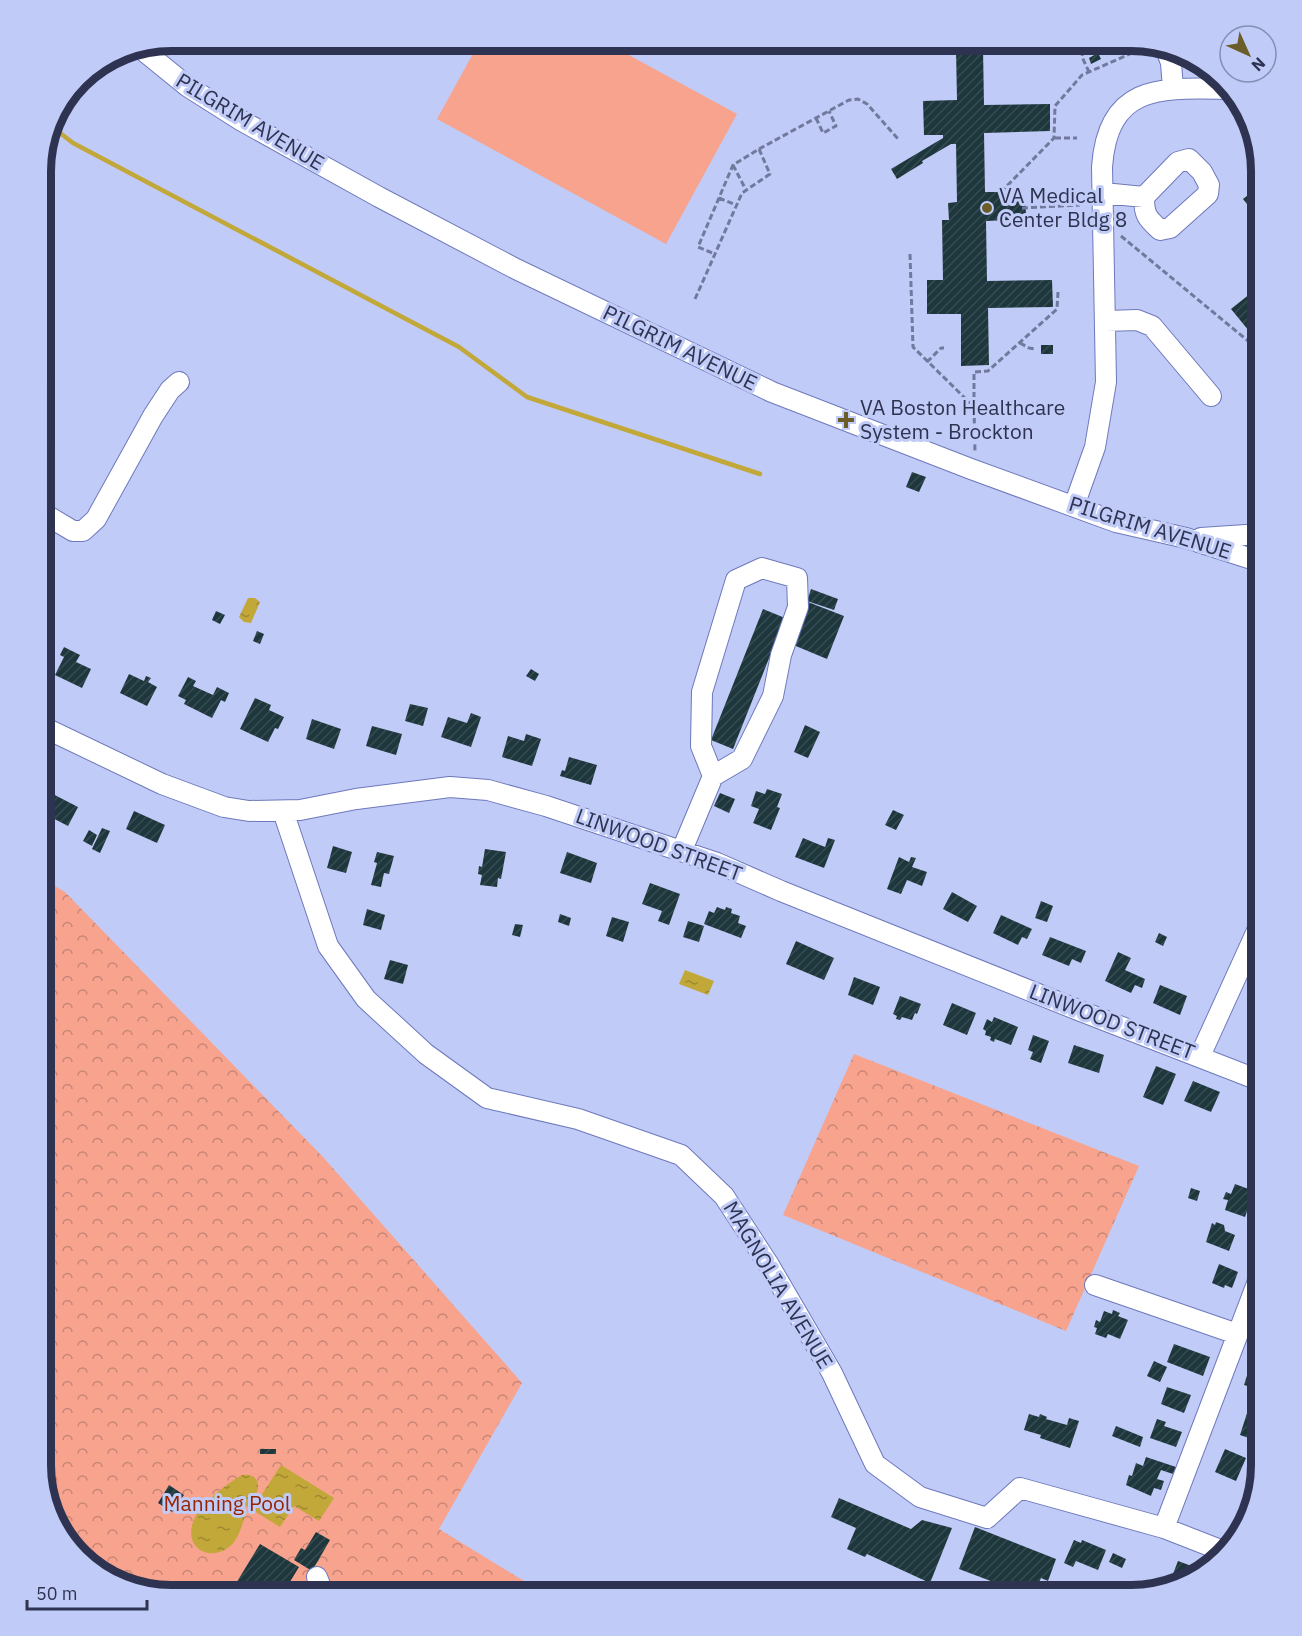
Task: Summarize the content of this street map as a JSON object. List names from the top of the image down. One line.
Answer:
{"streets":{"street":["PILGRIM AVENUE","LINWOOD STREET","MAGNOLIA AVENUE"]},"crossings":[["LINWOOD STREET","MAGNOLIA AVENUE"]],"parks":["Manning Pool"],"places":{"other":["VA Medical Center Bldg 8"],"health":["VA Boston Healthcare System - Brockton"]},"scale_bar":"50 m","north":"bottom right"}
